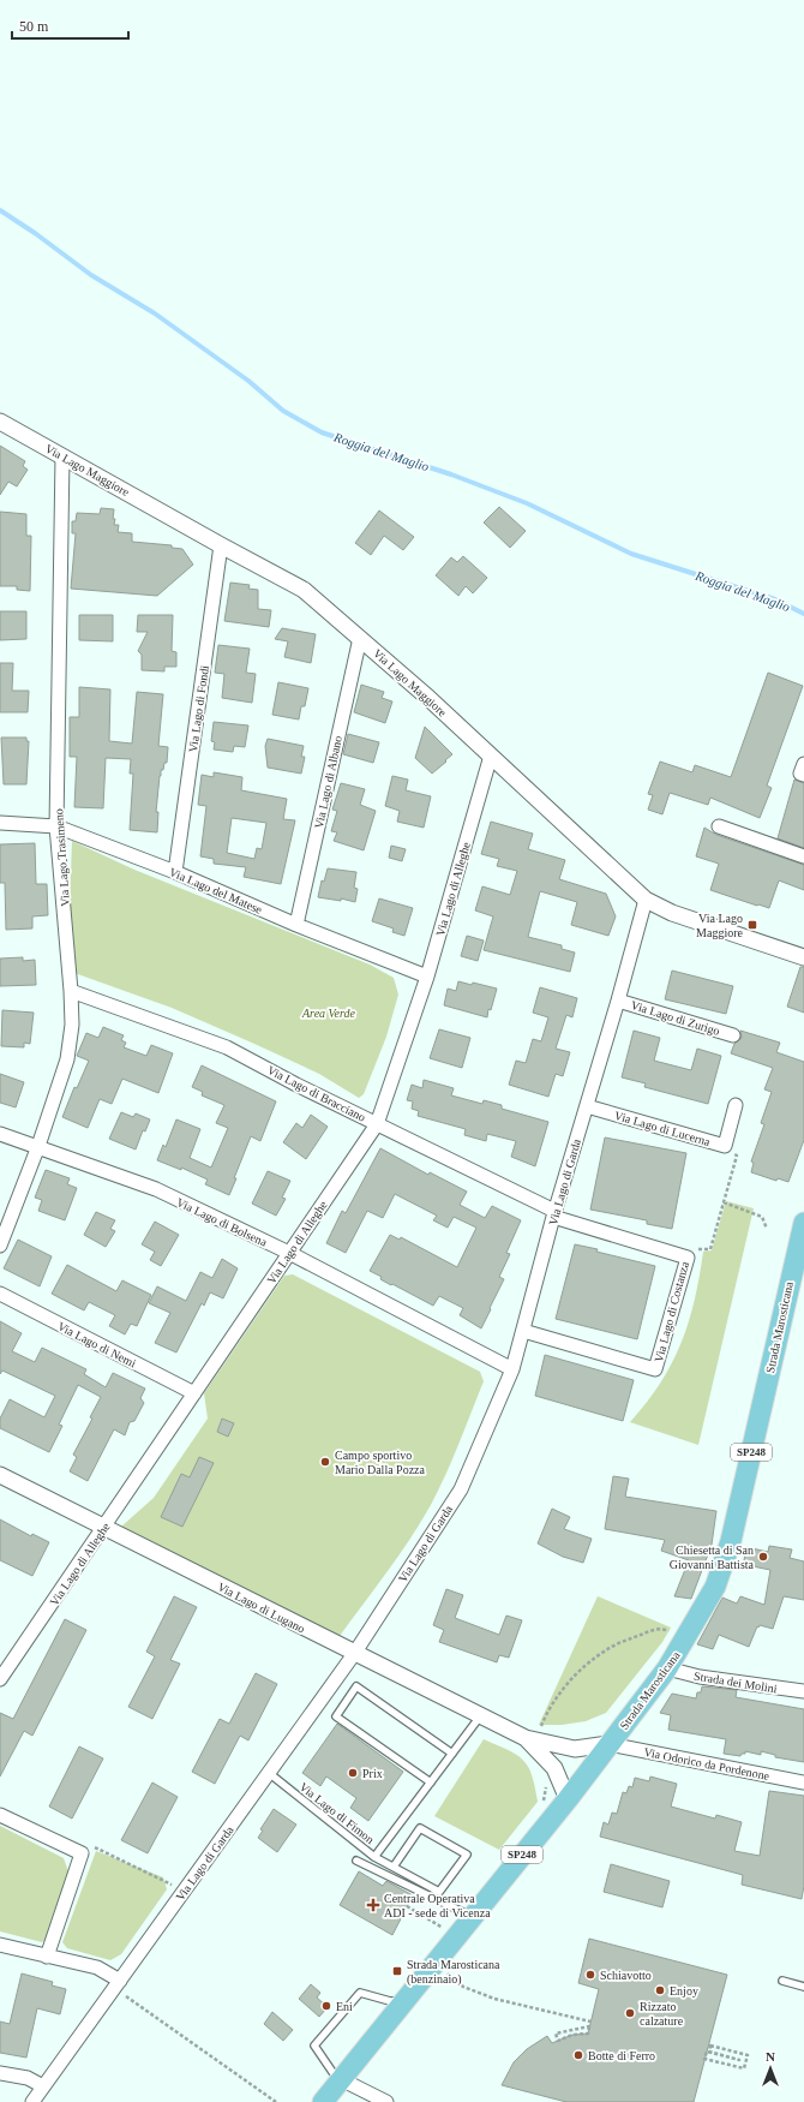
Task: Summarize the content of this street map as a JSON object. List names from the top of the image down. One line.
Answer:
{"streets":{"main road":["Strada Marosticana","SP248"],"street":["Via Lago Maggiore","Via Lago di Fondi","Via Lago di Albano","Via Lago Trasimeno","Via Lago di Alleghe","Via Lago del Matese","Via Lago di Zurigo","Via Lago di Bracciano","Via Lago di Lucerna","Via Lago di Garda","Via Lago di Bolsena","Via Lago di Costanza","Via Lago di Nemi","Via Lago di Lugano","Strada dei Molini","Via Odorico da Pordenone"],"lane":["Via Lago di Fimon"]},"crossings":[["Via Lago Maggiore","Via Lago di Fondi"],["Via Lago Maggiore","Via Lago di Albano"],["Via Lago Maggiore","Via Lago Trasimeno"],["Via Lago Maggiore","Via Lago di Alleghe"],["Via Lago Maggiore","Via Lago di Garda"],["Via Lago di Fondi","Via Lago del Matese"],["Via Lago di Albano","Via Lago del Matese"],["Via Lago Trasimeno","Via Lago del Matese"],["Via Lago Trasimeno","Via Lago di Bracciano"],["Via Lago Trasimeno","Via Lago di Bolsena"],["Via Lago di Alleghe","Via Lago del Matese"],["Via Lago di Alleghe","Via Lago di Bracciano"],["Via Lago di Alleghe","Via Lago di Bolsena"],["Via Lago di Alleghe","Via Lago di Nemi"],["Via Lago di Alleghe","Via Lago di Lugano"],["Via Lago di Zurigo","Via Lago di Garda"],["Via Lago di Bracciano","Via Lago di Garda"],["Via Lago di Bracciano","Via Lago di Costanza"],["Via Lago di Lucerna","Via Lago di Garda"],["Via Lago di Garda","Via Lago di Bolsena"],["Via Lago di Garda","Via Lago di Costanza"],["Via Lago di Garda","Via Lago di Lugano"],["Via Lago di Garda","Via Lago di Fimon"],["Strada Marosticana","Via Lago di Lugano"],["Strada Marosticana","Strada dei Molini"],["Strada Marosticana","Via Odorico da Pordenone"],["Via Lago di Lugano","Via Odorico da Pordenone"]],"water":["Roggia del Maglio"],"parks":["Area Verde"],"places":{"transit":["Via Lago Maggiore","Strada Marosticana (benzinaio)"],"other":["Campo sportivo Mario Dalla Pozza","Chiesetta di San Giovanni Battista","Prix","Schiavotto","Enjoy","Eni","Rizzato calzature","Botte di Ferro"],"health":["Centrale Operativa ADI - sede di Vicenza"]},"scale_bar":"50 m","north":"top"}
